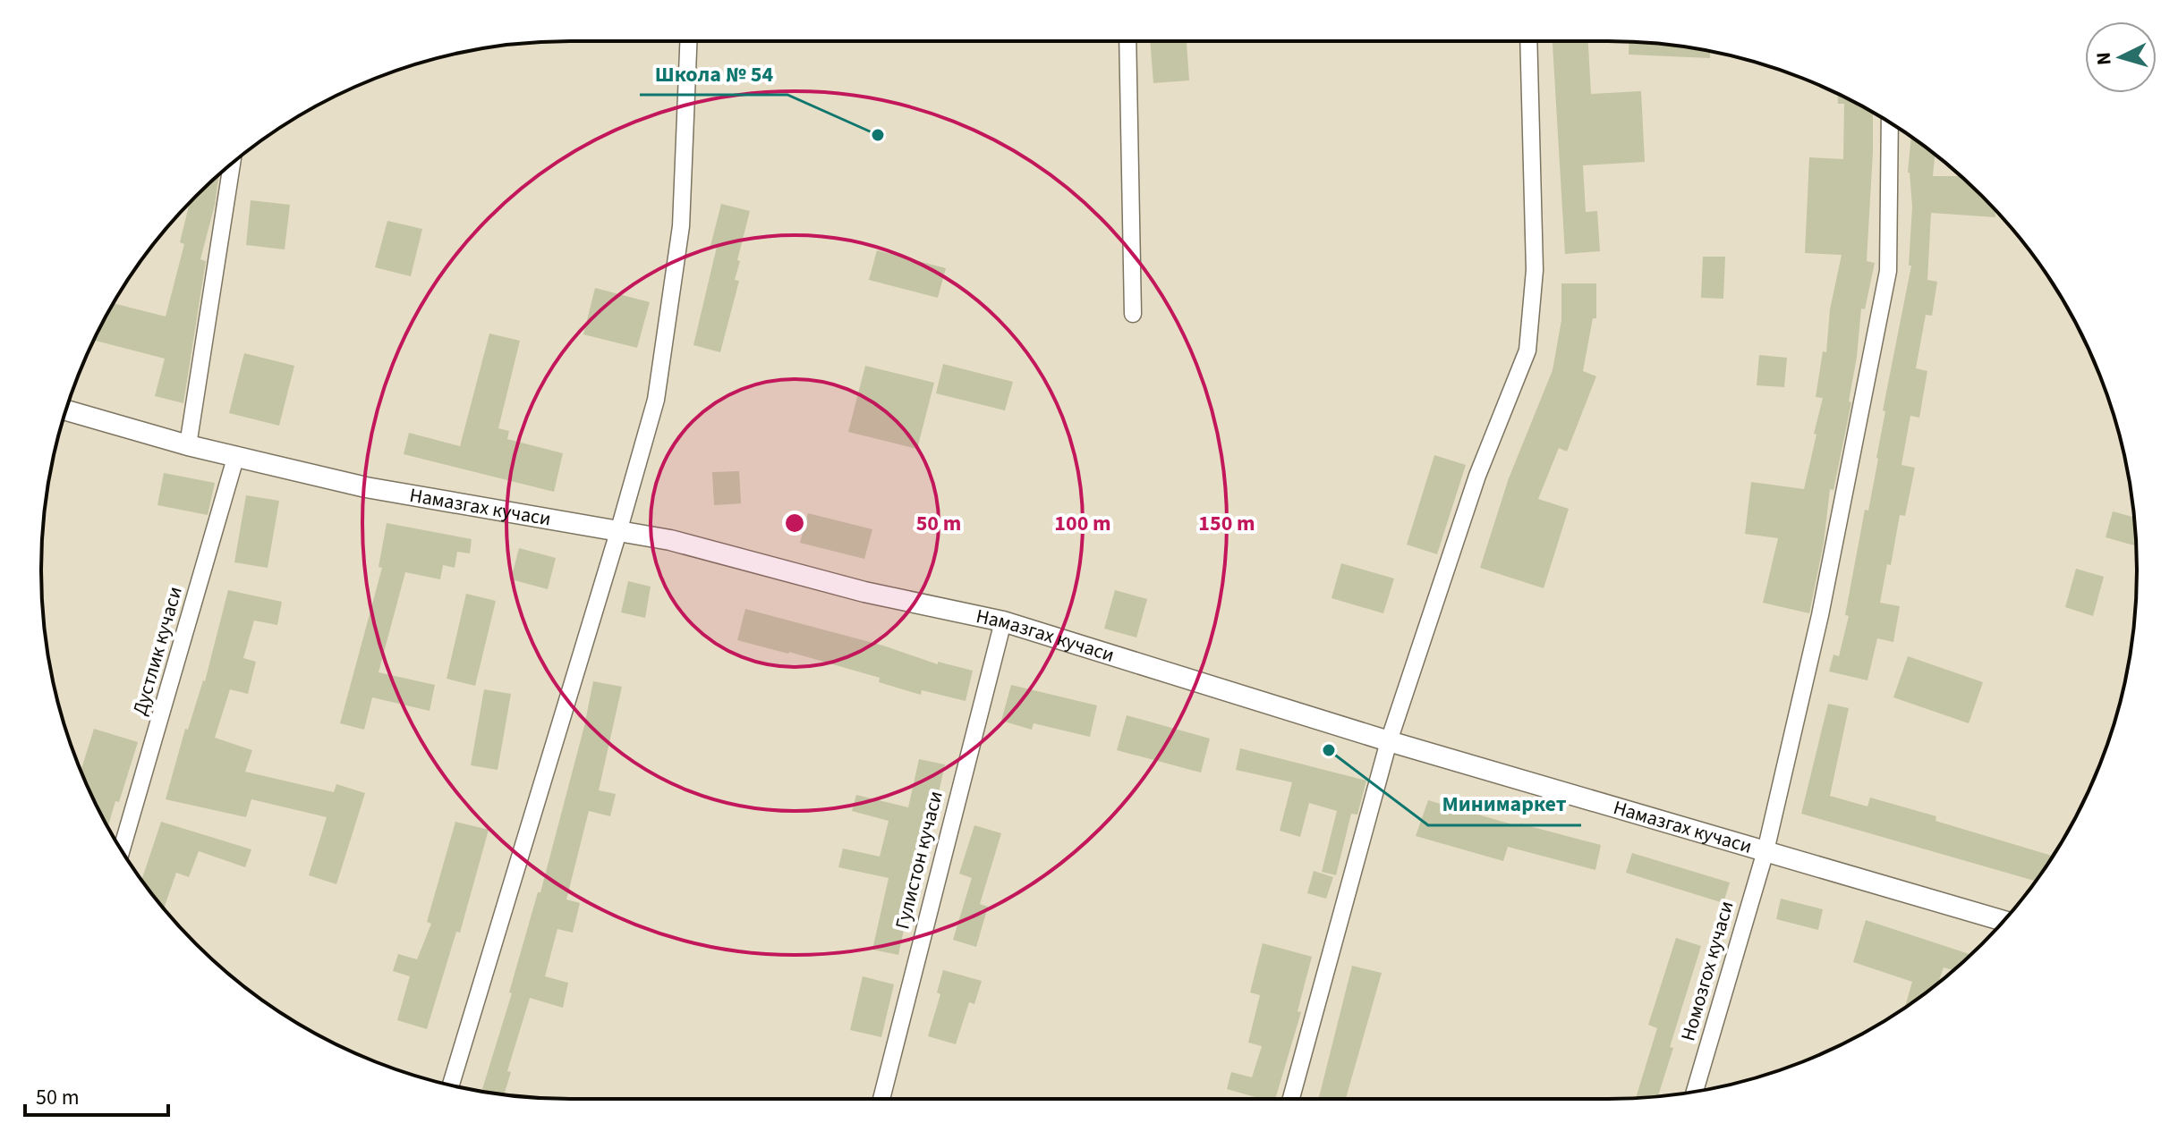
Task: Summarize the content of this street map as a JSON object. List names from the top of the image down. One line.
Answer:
{"streets":{"street":["Намазгах кучаси","Дустлик кучаси","Гулистон кучаси","Номозгох кучаси"]},"crossings":[["Намазгах кучаси","Дустлик кучаси"],["Намазгах кучаси","Гулистон кучаси"],["Намазгах кучаси","Номозгох кучаси"]],"places":["Школа № 54","Минимаркет"],"scale_bar":"50 m","north":"left","rings":["50 m","100 m","150 m"]}
